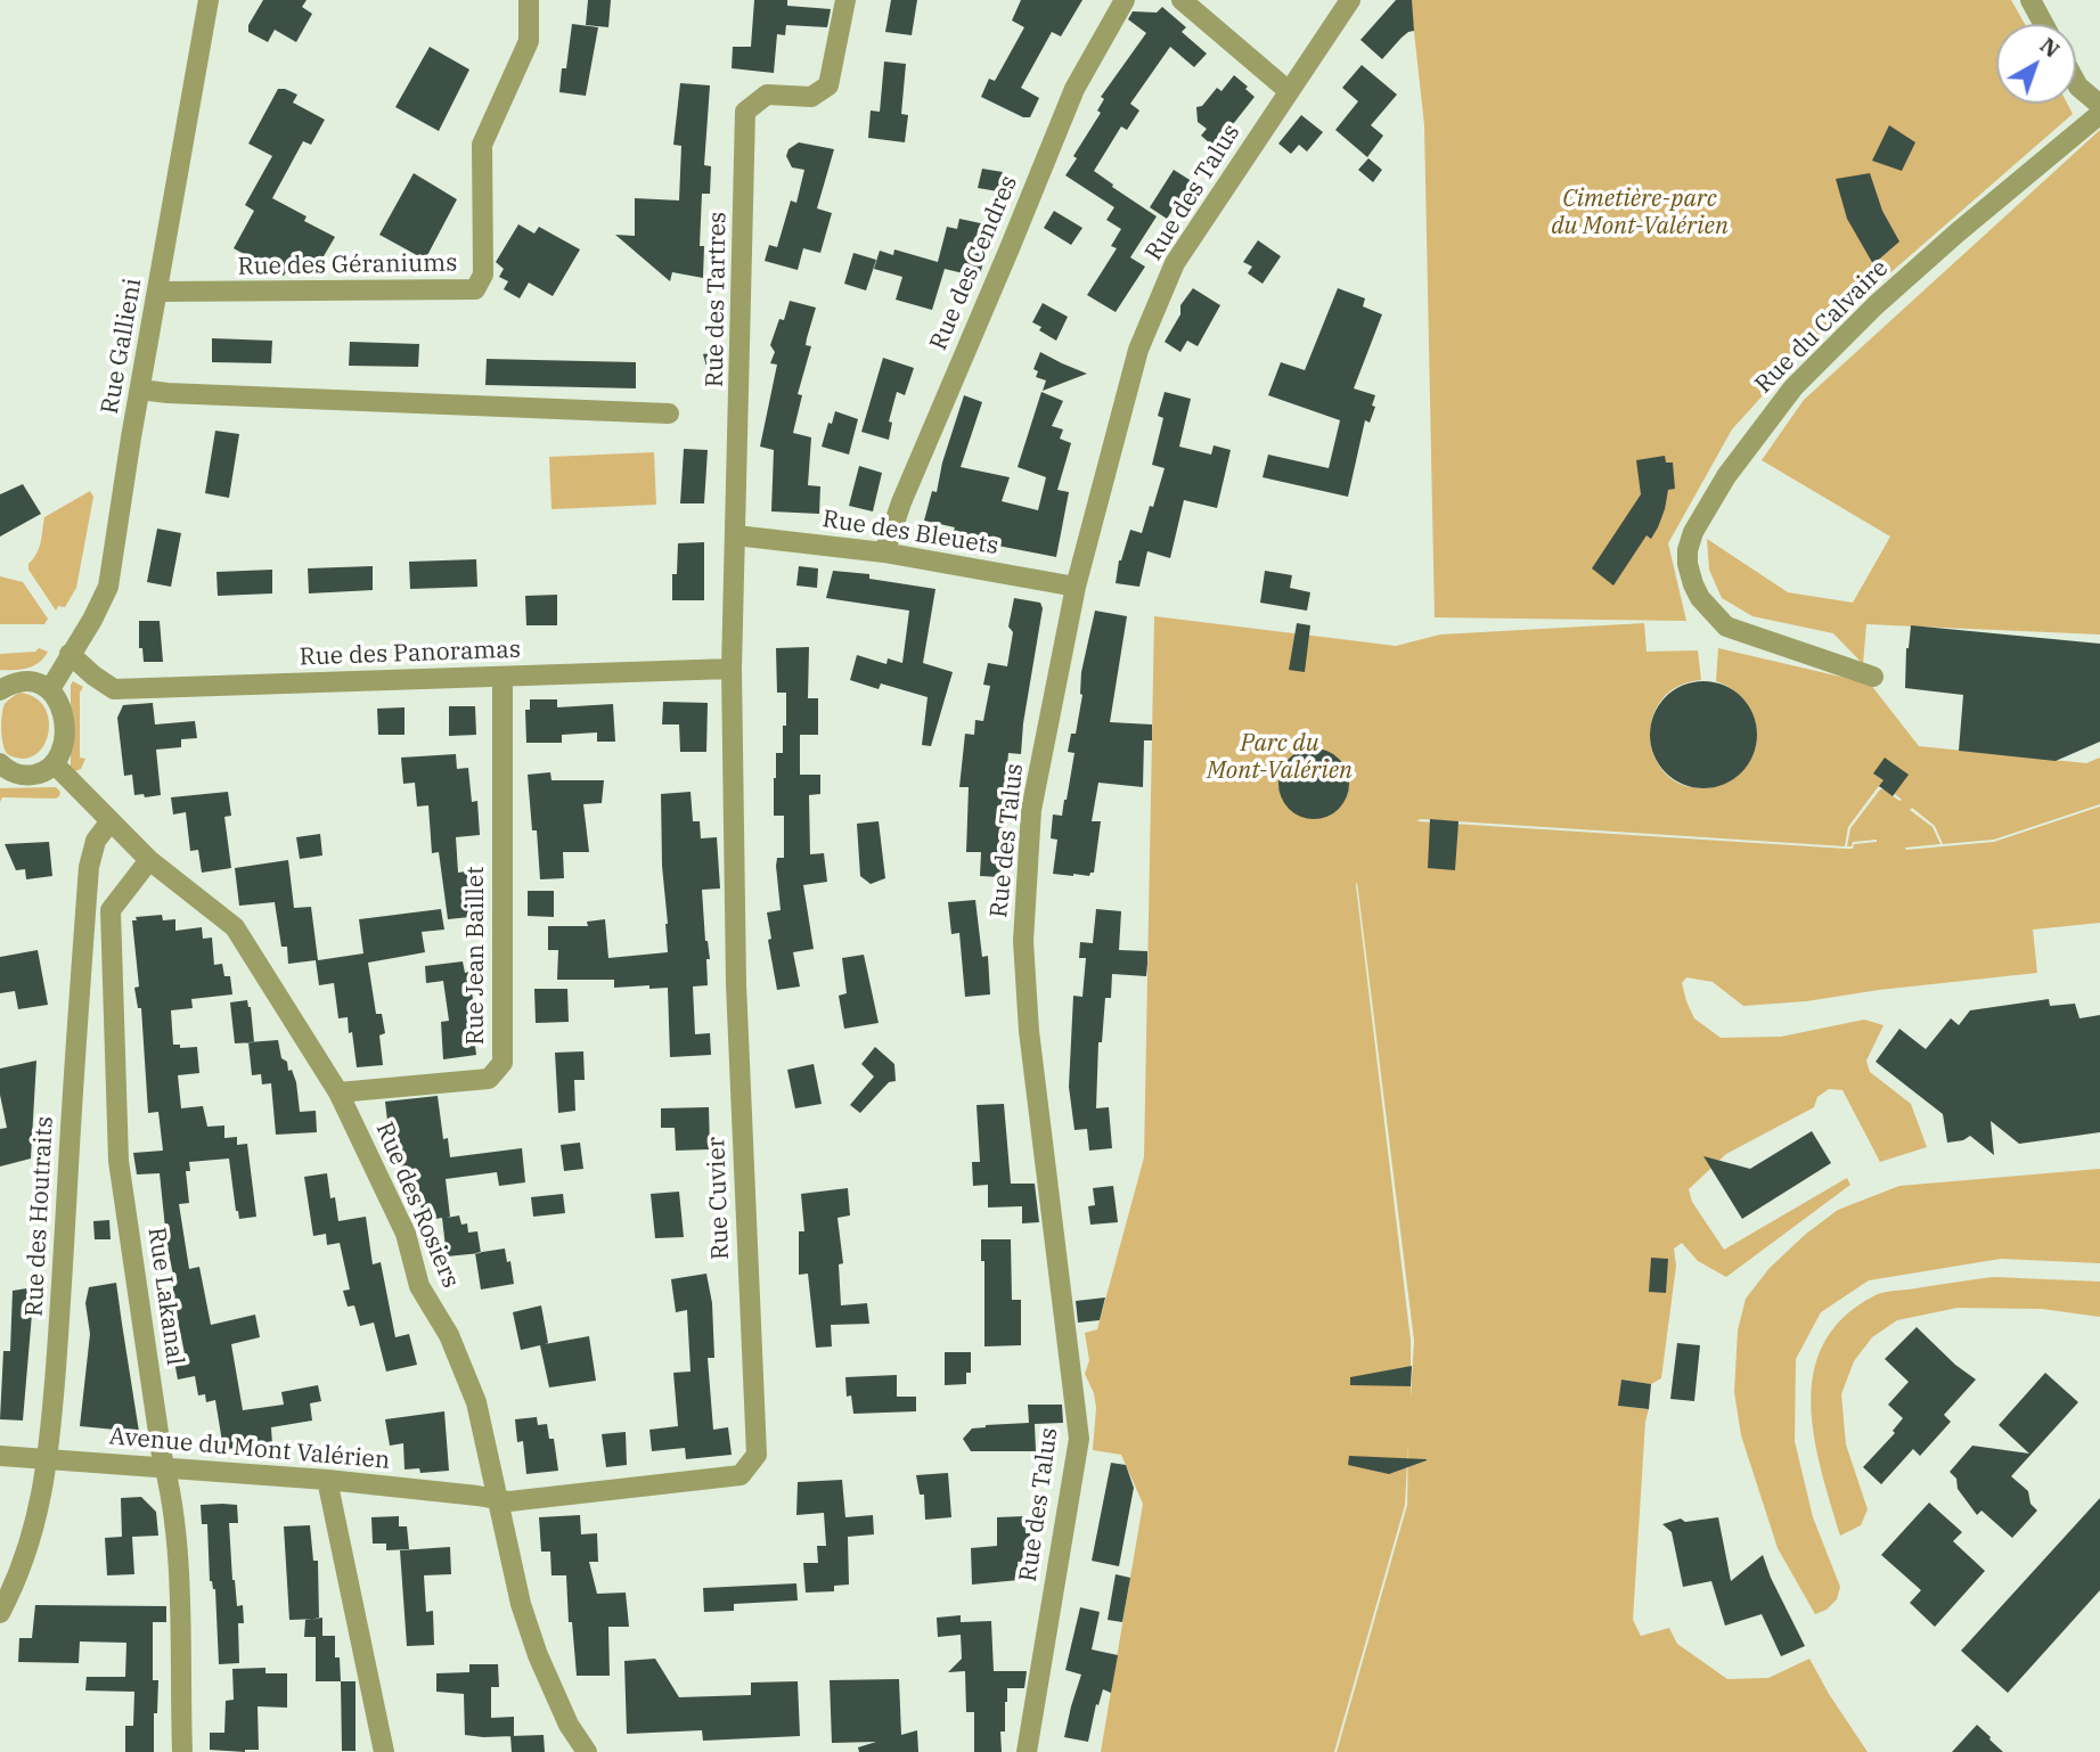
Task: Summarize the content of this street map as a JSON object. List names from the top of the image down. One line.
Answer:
{"streets":{"street":["Rue des Talus","Rue des Cendres","Rue des Géraniums","Rue des Tartres","Rue du Calvaire","Rue Gallieni","Rue des Bleuets","Rue des Panoramas","Rue Jean Baillet","Rue Cuvier","Rue des Rosiers","Rue des Houtraits","Rue Lakanal","Avenue du Mont Valérien"]},"crossings":[["Rue des Talus","Rue des Bleuets"],["Rue des Cendres","Rue des Bleuets"],["Rue des Géraniums","Rue Gallieni"],["Rue des Tartres","Rue des Bleuets"],["Rue des Tartres","Rue des Panoramas"],["Rue des Tartres","Rue Cuvier"],["Rue Gallieni","Rue des Panoramas"],["Rue des Panoramas","Rue Jean Baillet"],["Rue des Panoramas","Rue Cuvier"],["Rue Jean Baillet","Rue des Rosiers"],["Rue Cuvier","Rue des Rosiers"],["Rue Cuvier","Avenue du Mont Valérien"],["Rue des Rosiers","Rue des Houtraits"],["Rue des Rosiers","Rue Lakanal"],["Rue des Rosiers","Avenue du Mont Valérien"],["Rue des Houtraits","Avenue du Mont Valérien"],["Rue Lakanal","Avenue du Mont Valérien"]],"parks":["Cimetière-parc du Mont-Valérien","Parc du Mont-Valérien"],"north":"top right"}
